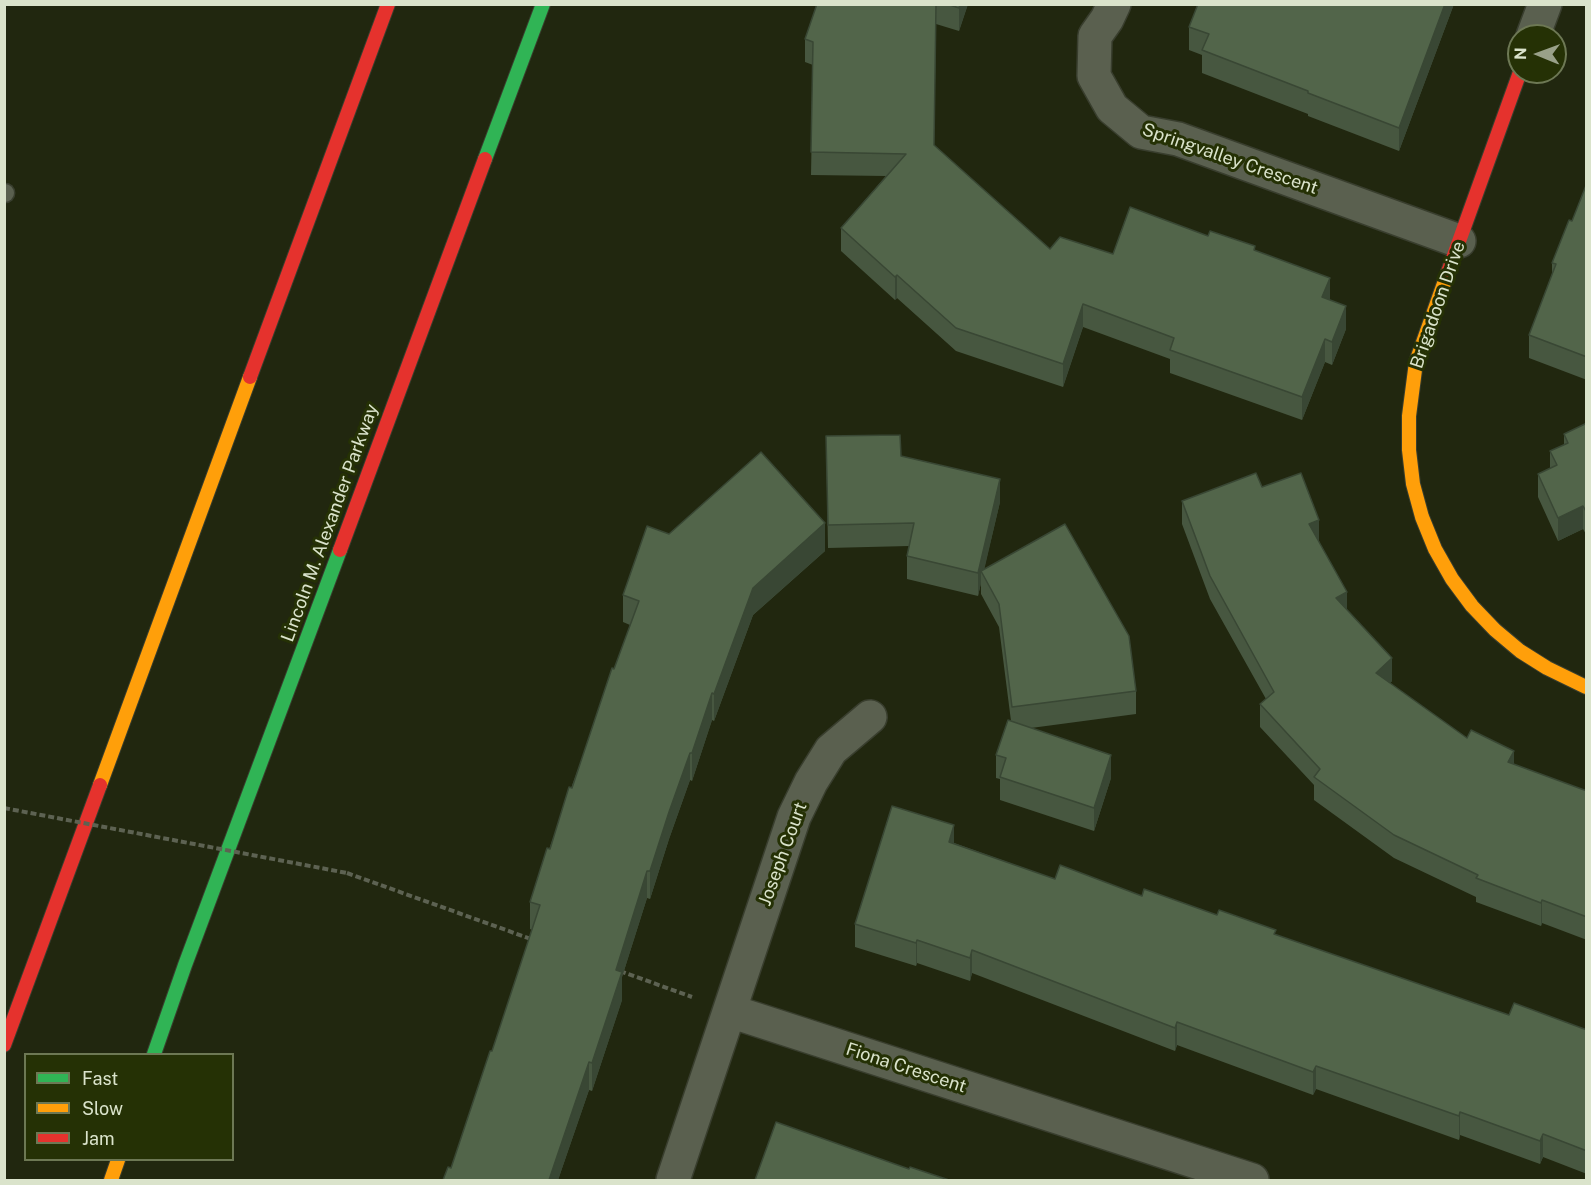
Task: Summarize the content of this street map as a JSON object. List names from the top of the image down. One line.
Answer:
{"streets":{"main road":["Brigadoon Drive","Lincoln M. Alexander Parkway"],"street":["Springvalley Crescent","Joseph Court","Fiona Crescent"]},"crossings":[["Springvalley Crescent","Brigadoon Drive"],["Joseph Court","Fiona Crescent"]],"legend":["Fast","Slow","Jam"],"north":"left"}
